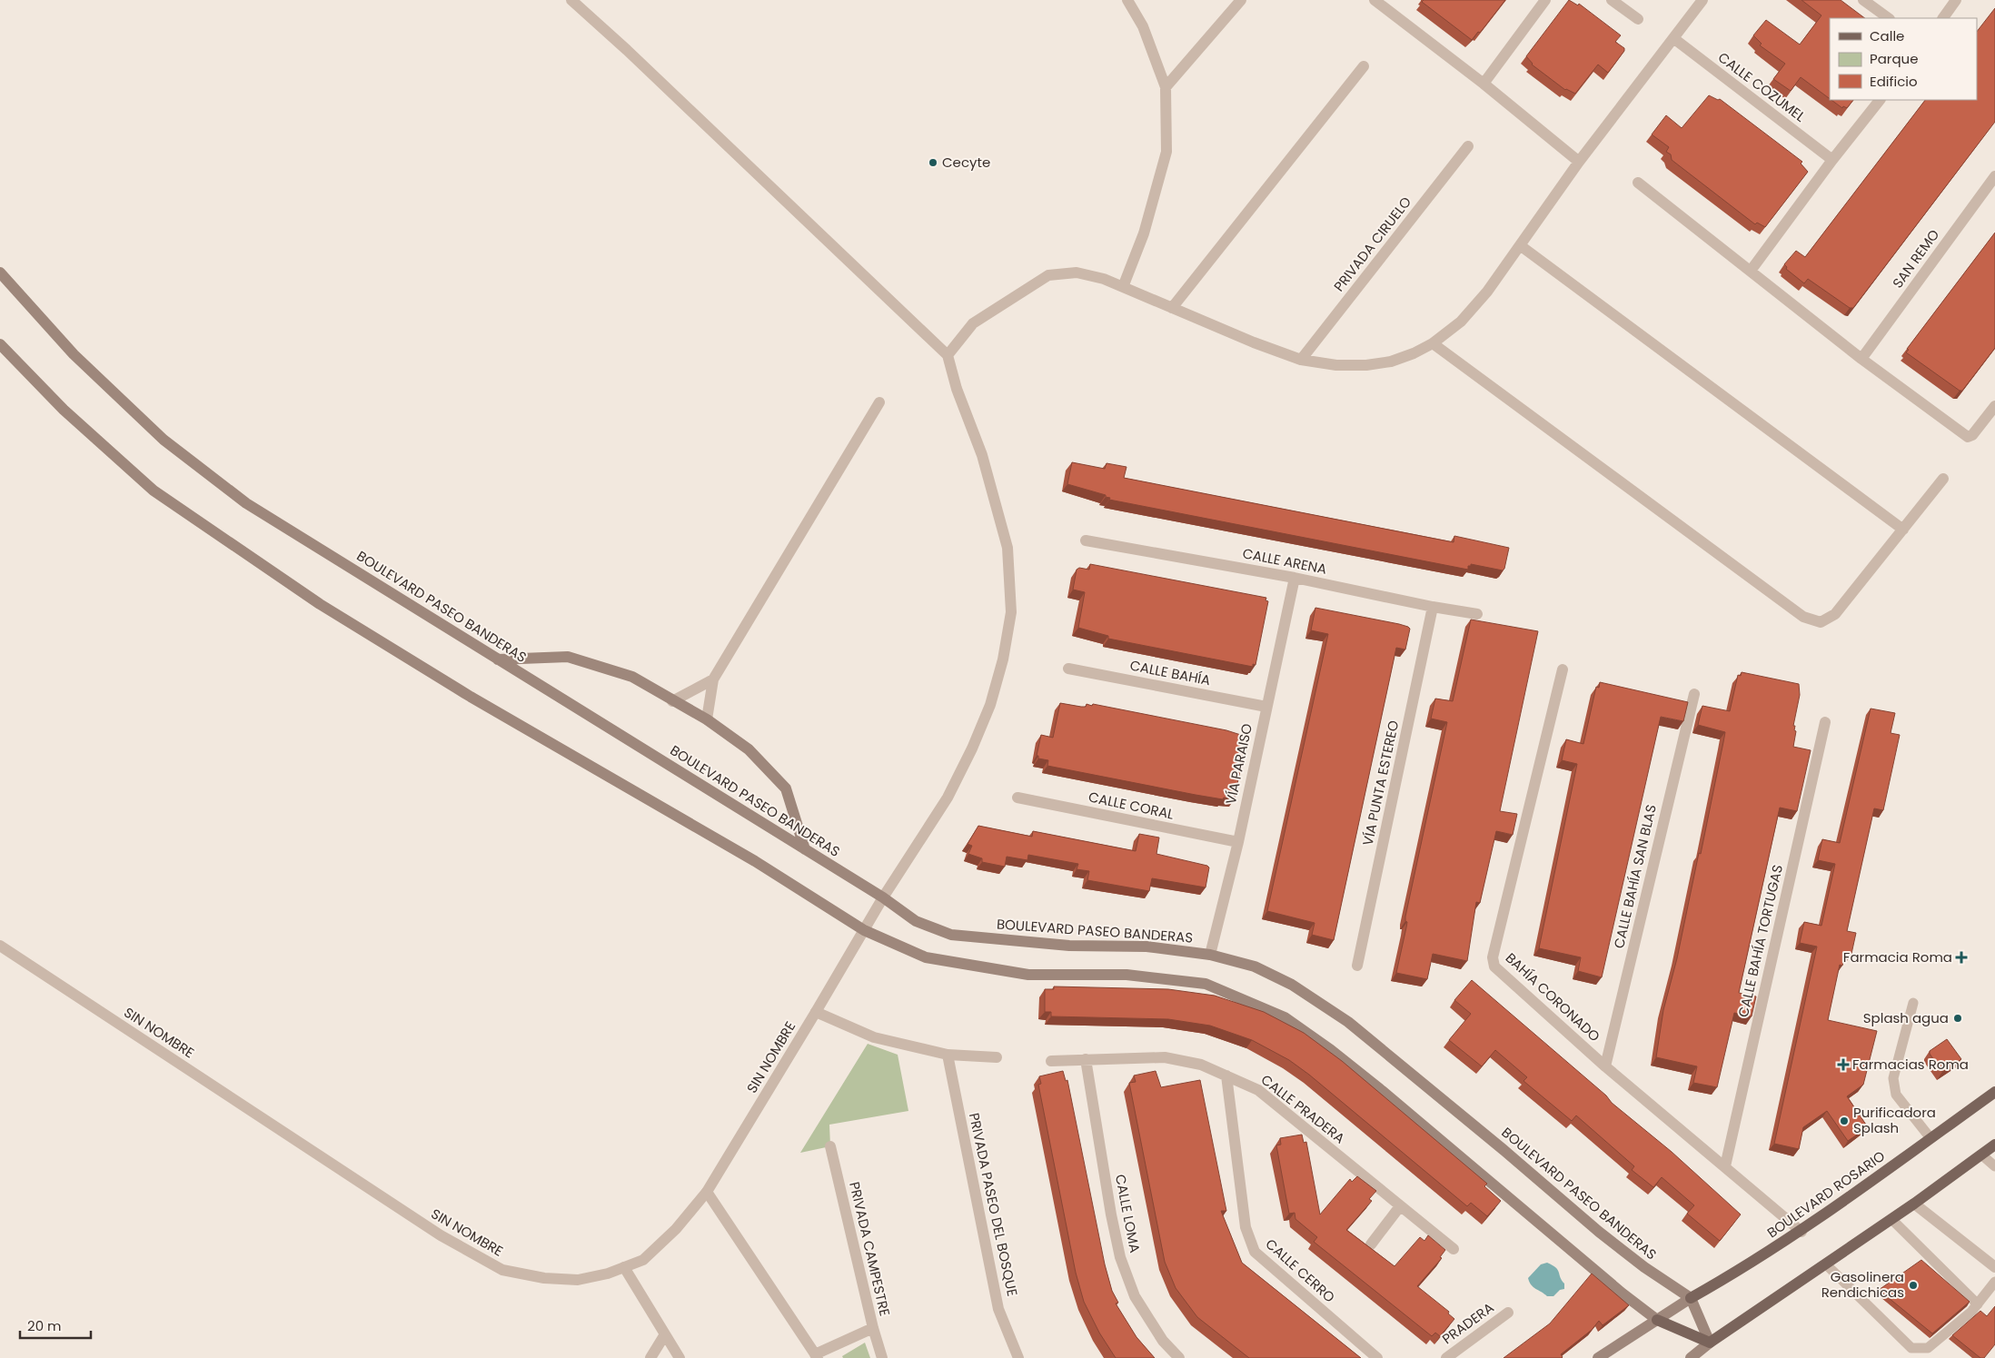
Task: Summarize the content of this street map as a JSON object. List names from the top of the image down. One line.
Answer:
{"streets":{"main road":["BOULEVARD PASEO BANDERAS","BOULEVARD ROSARIO"],"street":["CALLE COZUMEL","PRIVADA CIRUELO","SAN REMO","CALLE ARENA","CALLE BAHÍA","VÍA PARAISO","VÍA PUNTA ESTEREO","CALLE CORAL","CALLE BAHÍA SAN BLAS","CALLE BAHÍA TORTUGAS","BAHÍA CORONADO","SIN NOMBRE","CALLE PRADERA","PRIVADA PASEO DEL BOSQUE","CALLE LOMA","PRIVADA CAMPESTRE","CALLE CERRO","PRADERA"]},"crossings":[["CALLE ARENA","VÍA PARAISO"],["CALLE ARENA","VÍA PUNTA ESTEREO"],["BOULEVARD PASEO BANDERAS","VÍA PARAISO"],["BOULEVARD PASEO BANDERAS","SIN NOMBRE"],["BOULEVARD PASEO BANDERAS","BOULEVARD ROSARIO"],["CALLE BAHÍA","VÍA PARAISO"],["VÍA PARAISO","CALLE CORAL"],["CALLE BAHÍA SAN BLAS","BAHÍA CORONADO"],["CALLE BAHÍA TORTUGAS","BAHÍA CORONADO"],["BAHÍA CORONADO","BOULEVARD ROSARIO"],["CALLE PRADERA","CALLE LOMA"],["CALLE PRADERA","CALLE CERRO"]],"places":{"other":["Cecyte","Splash agua","Purificadora Splash","Gasolinera Rendichicas"],"health":["Farmacia Roma","Farmacias Roma"]},"legend":["Calle","Parque","Edificio"],"scale_bar":"20 m"}
